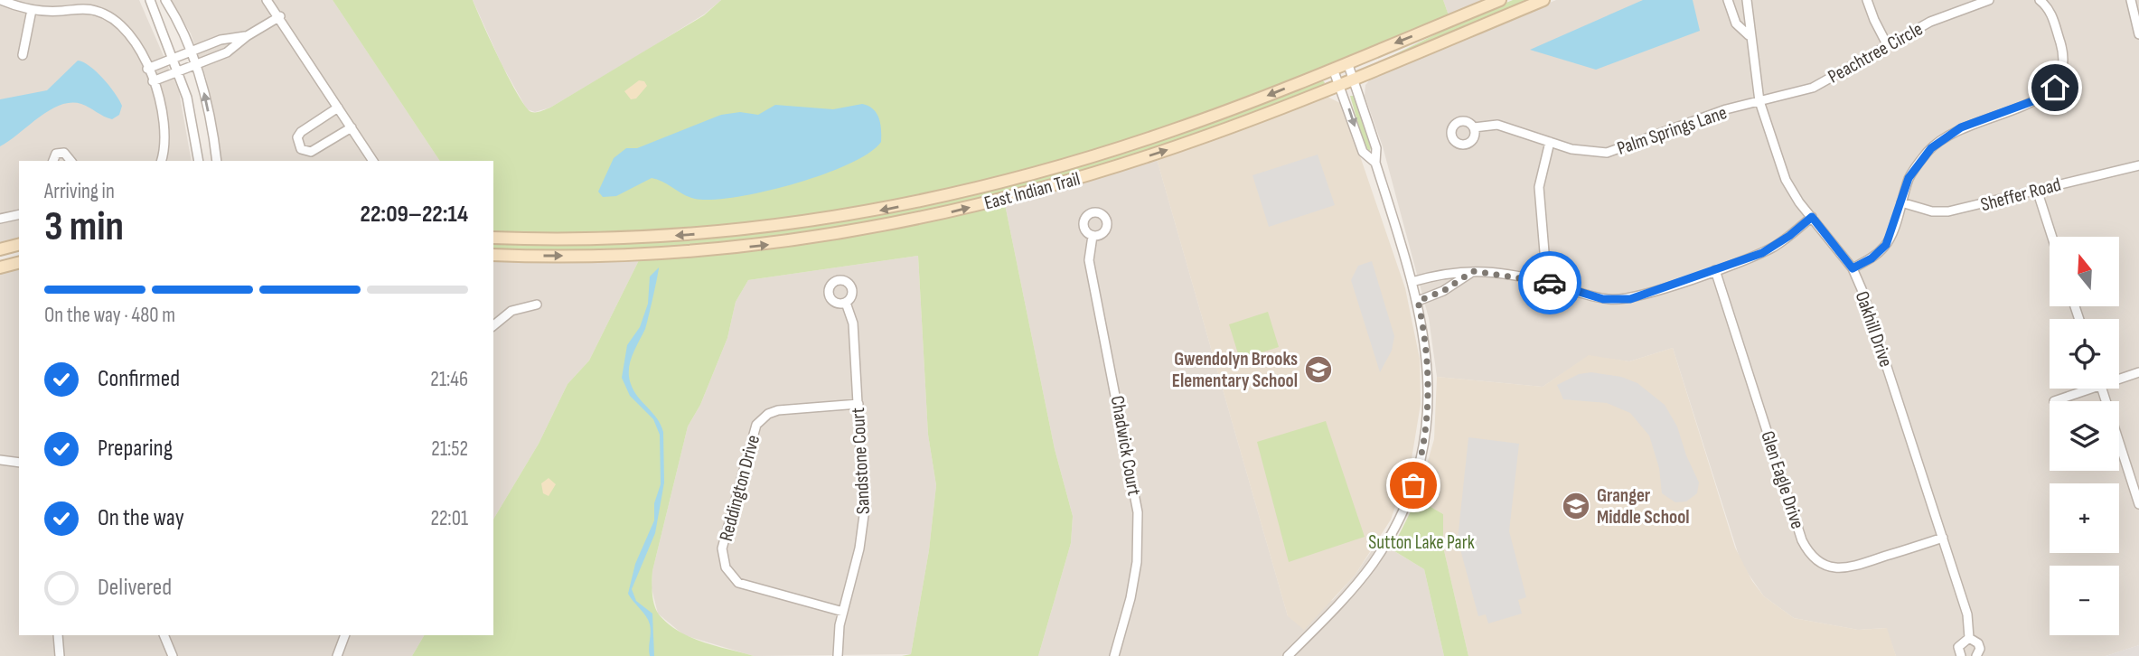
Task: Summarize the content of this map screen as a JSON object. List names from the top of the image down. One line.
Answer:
{"streets":{"main road":["East Indian Trail"],"street":["Peachtree Circle","Palm Springs Lane","Sheffer Road","Oakhill Drive","Chadwick Court","Sandstone Court","Glen Eagle Drive","Reddington Drive"]},"crossings":[["Peachtree Circle","Palm Springs Lane"],["Peachtree Circle","Oakhill Drive"],["Palm Springs Lane","Oakhill Drive"],["Oakhill Drive","Glen Eagle Drive"],["Sandstone Court","Reddington Drive"]],"parks":["Sutton Lake Park"],"places":{"school or university":["Gwendolyn Brooks Elementary School","Granger Middle School"]},"north":"top","page":{"heading":["3 min","Arriving in","22:09–22:14"],"map_buttons":["+","−"],"bar":"On the way · 480 m","list":[["Confirmed","21:46"],["Preparing","21:52"],["On the way","22:01"],"Delivered"]}}
